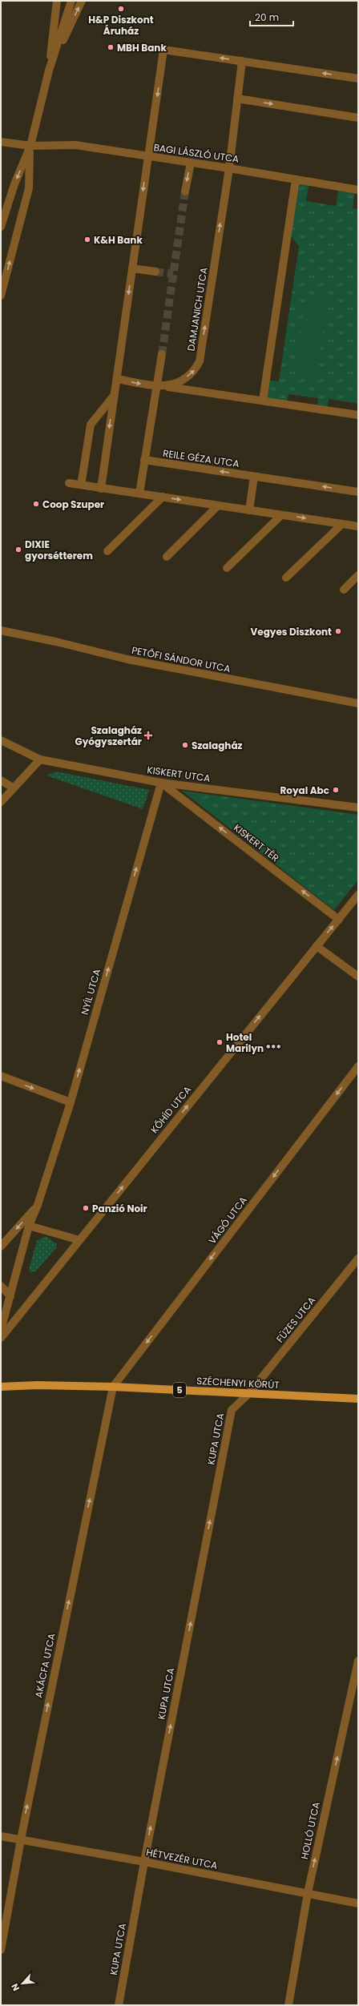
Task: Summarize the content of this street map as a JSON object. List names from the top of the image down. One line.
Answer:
{"streets":{"main road":["SZÉCHENYI KÖRÚT","5"],"street":["BAGI LÁSZLÓ UTCA","DAMJANICH UTCA","REILE GÉZA UTCA","PETŐFI SÁNDOR UTCA","KISKERT UTCA","KISKERT TÉR","NYÍL UTCA","KŐHÍD UTCA","VÁGÓ UTCA","FÜZES UTCA","KUPA UTCA","AKÁCFA UTCA","HOLLÓ UTCA","HÉTVEZÉR UTCA"]},"crossings":[["BAGI LÁSZLÓ UTCA","DAMJANICH UTCA"],["KISKERT UTCA","KISKERT TÉR"],["KISKERT UTCA","NYÍL UTCA"],["KISKERT TÉR","NYÍL UTCA"],["KISKERT TÉR","KŐHÍD UTCA"],["VÁGÓ UTCA","SZÉCHENYI KÖRÚT"],["VÁGÓ UTCA","AKÁCFA UTCA"],["FÜZES UTCA","SZÉCHENYI KÖRÚT"],["FÜZES UTCA","KUPA UTCA"],["SZÉCHENYI KÖRÚT","KUPA UTCA"],["SZÉCHENYI KÖRÚT","AKÁCFA UTCA"],["KUPA UTCA","HÉTVEZÉR UTCA"],["AKÁCFA UTCA","HÉTVEZÉR UTCA"],["HOLLÓ UTCA","HÉTVEZÉR UTCA"]],"one_way":["KISKERT TÉR","KŐHÍD UTCA","VÁGÓ UTCA","KUPA UTCA","AKÁCFA UTCA","HOLLÓ UTCA"],"places":{"other":["H&P Diszkont Áruház","MBH Bank","K&H Bank","Coop Szuper","DIXIE gyorsétterem","Vegyes Diszkont","Szalagház","Royal Abc","Hotel Marilyn ***","Panzió Noir"],"health":["Szalagház Gyógyszertár"]},"scale_bar":"20 m","north":"bottom left"}
